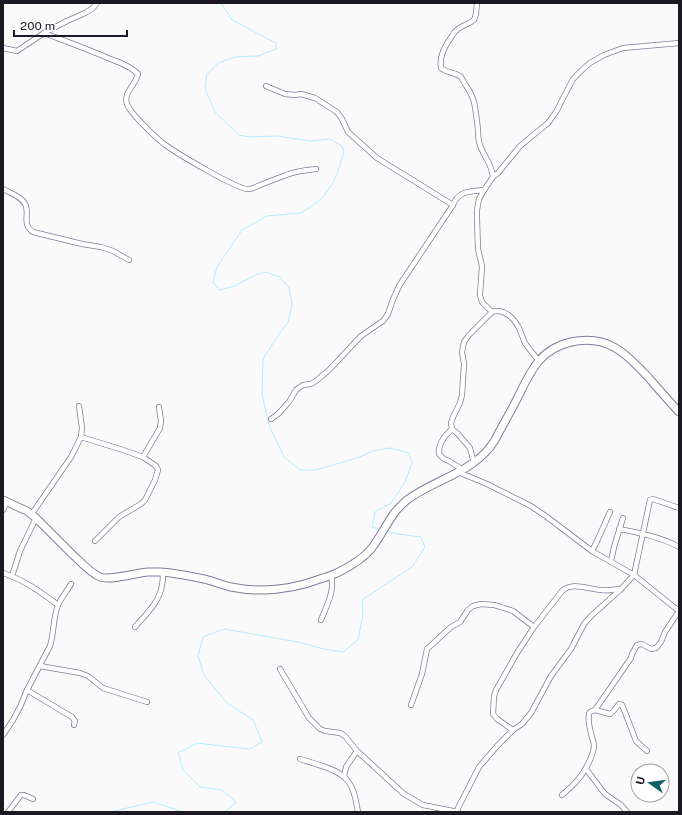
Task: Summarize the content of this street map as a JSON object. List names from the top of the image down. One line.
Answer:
{"scale_bar":"200 m","north":"left"}
